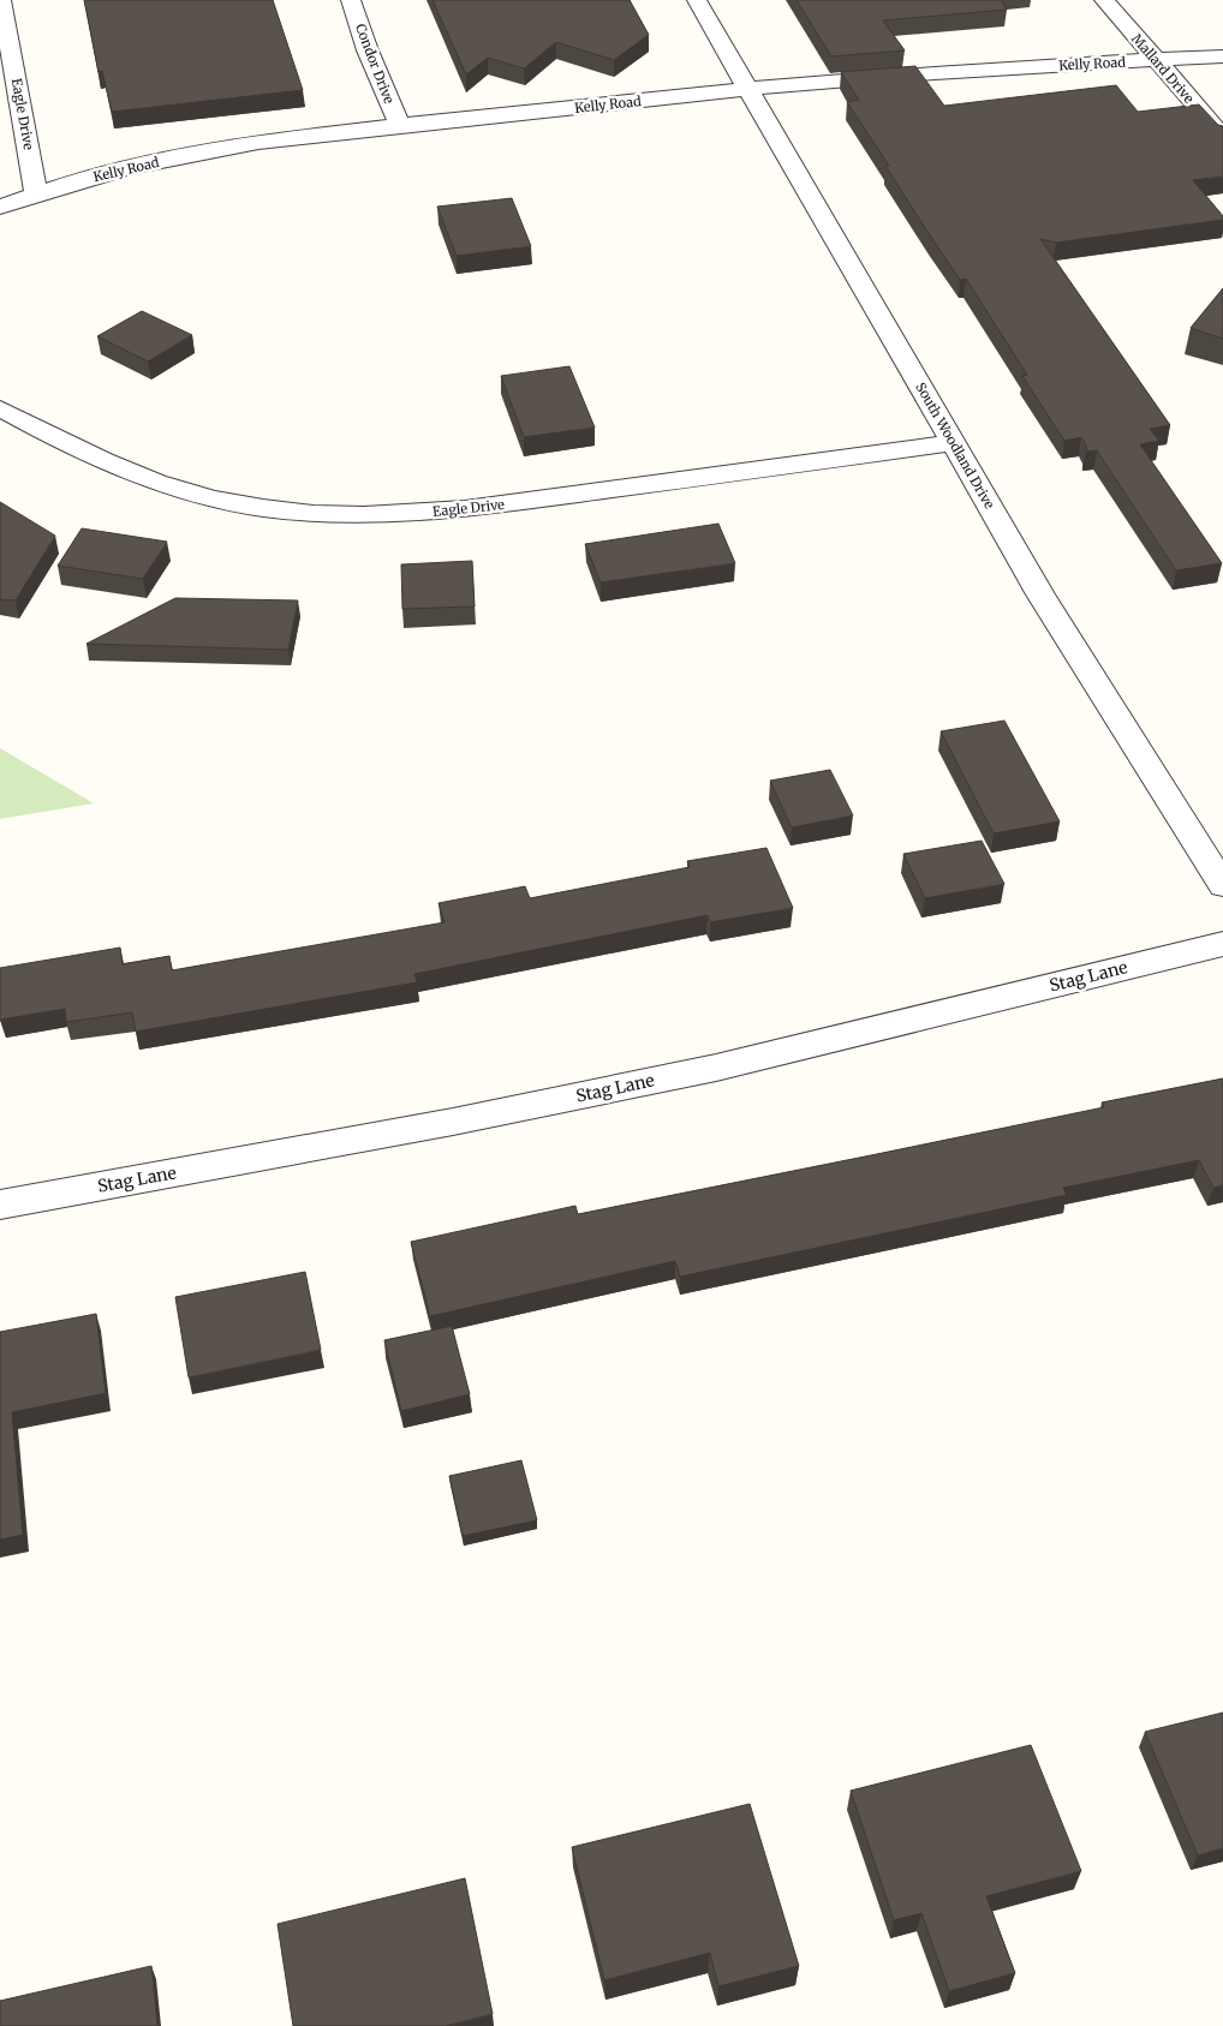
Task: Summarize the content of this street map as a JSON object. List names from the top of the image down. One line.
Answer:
{"streets":{"street":["Condor Drive","Kelly Road","Mallard Drive","Eagle Drive","South Woodland Drive","Stag Lane"]},"crossings":[["Condor Drive","Kelly Road"],["Kelly Road","Mallard Drive"],["Kelly Road","Eagle Drive"],["Kelly Road","South Woodland Drive"],["Eagle Drive","South Woodland Drive"]]}
